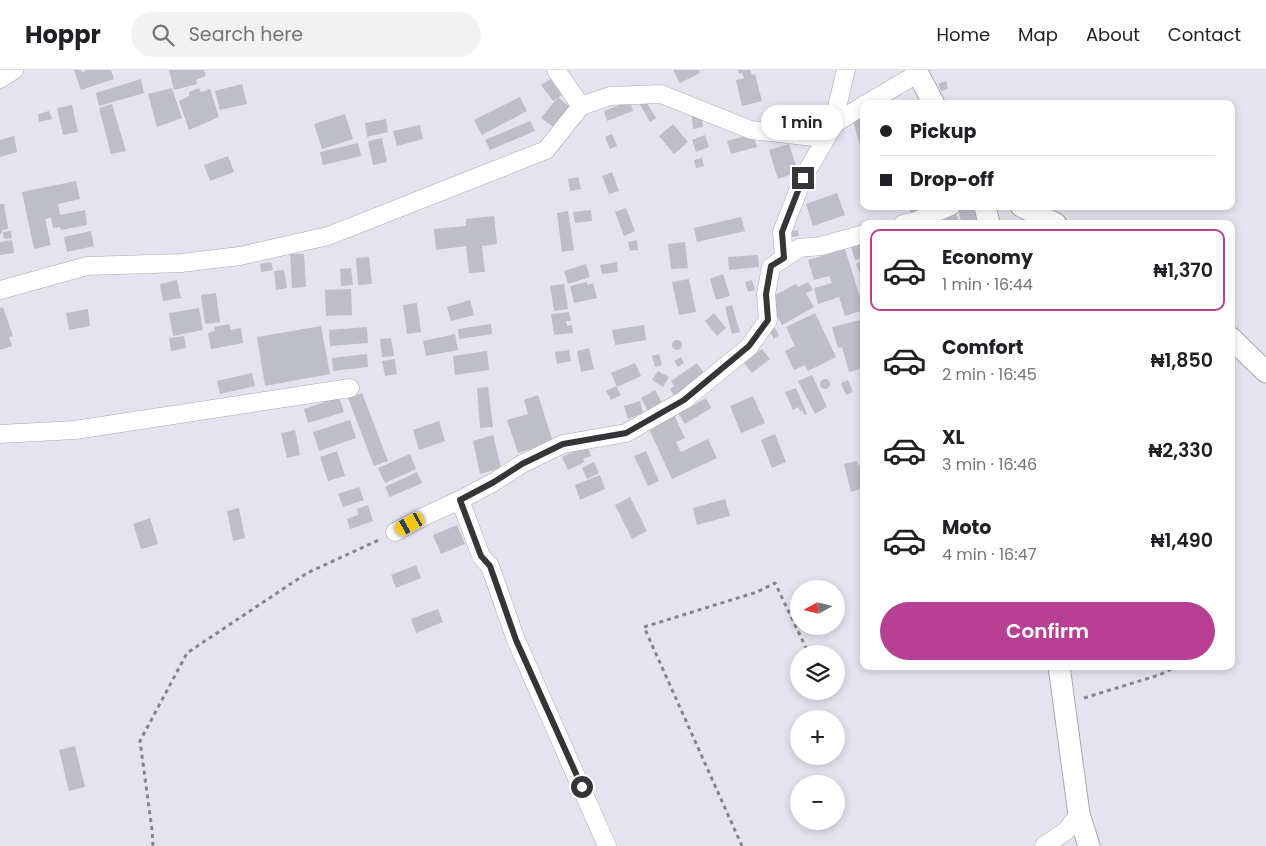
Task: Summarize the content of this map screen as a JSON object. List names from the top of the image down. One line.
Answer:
{"north":"left","page":{"header":"Hoppr","search":"Search here","nav":["Home","Map","About","Contact"],"banner":["Pickup","Drop-off"],"bubble":"1 min","list":[{"name":"Economy","note":"1 min · 16:44","value":"₦1,370"},{"name":"Comfort","note":"2 min · 16:45","value":"₦1,850"},{"name":"XL","note":"3 min · 16:46","value":"₦2,330"},{"name":"Moto","note":"4 min · 16:47","value":"₦1,490"}],"map_buttons":["+","−"],"buttons":"Confirm"}}
